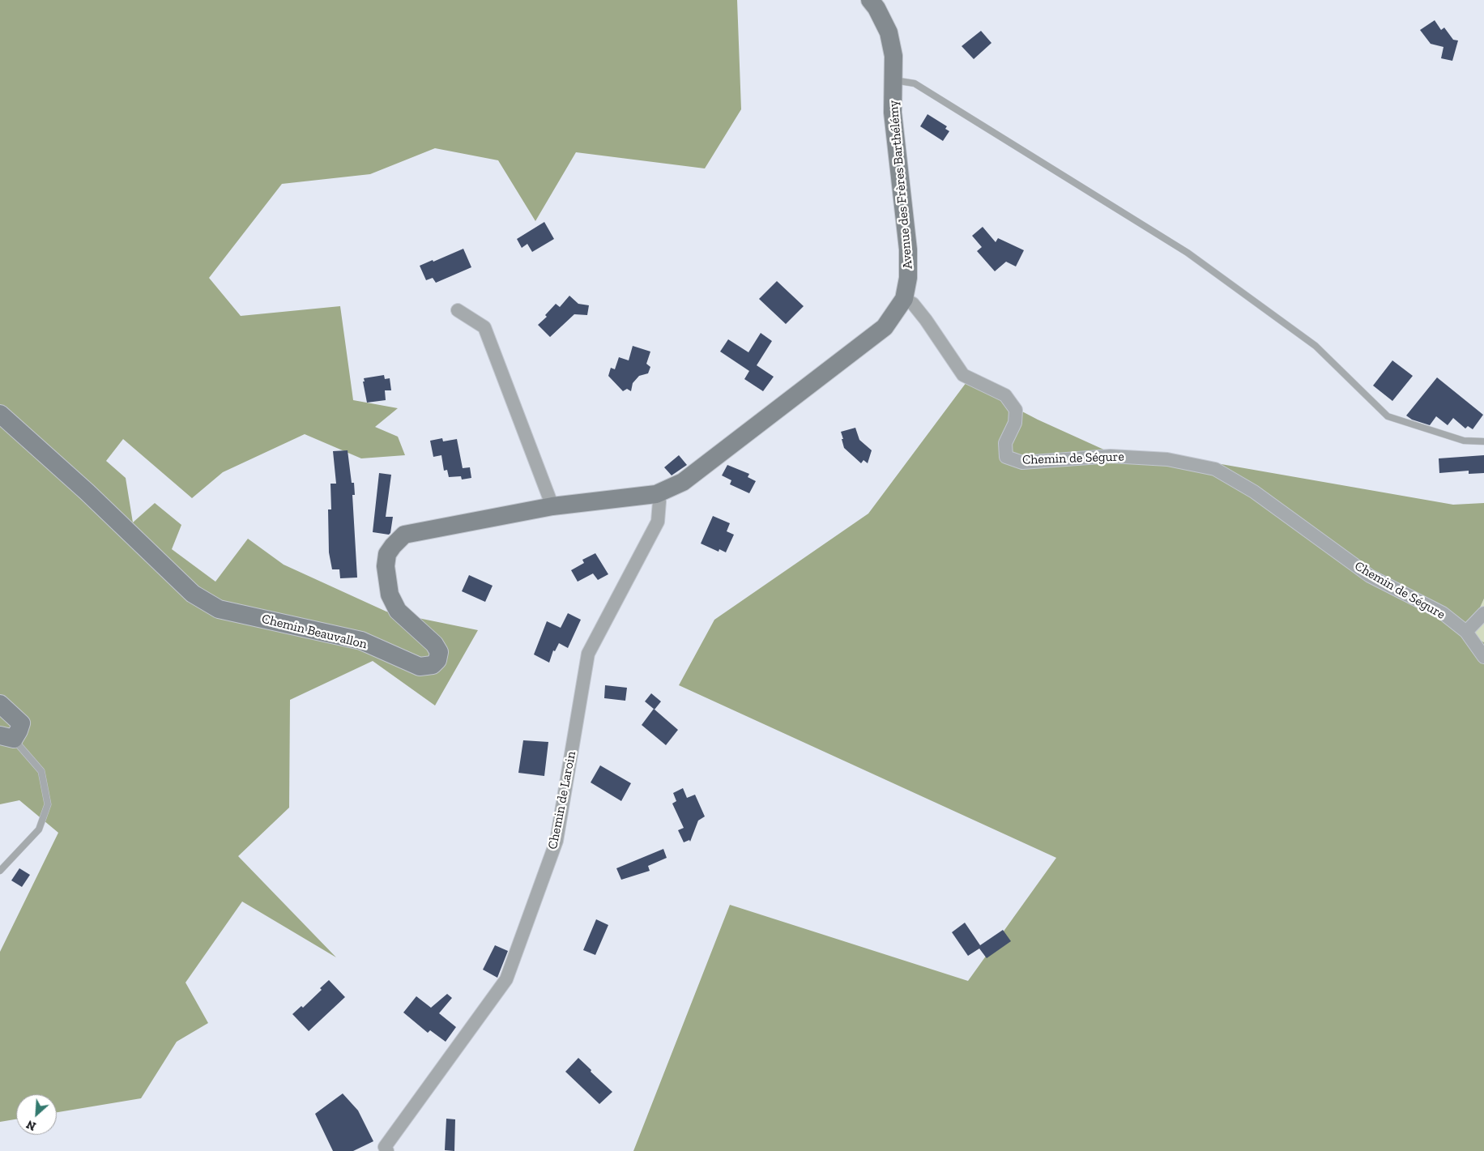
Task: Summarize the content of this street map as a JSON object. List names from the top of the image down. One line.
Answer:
{"streets":{"street":["Avenue des Frères Barthélémy","Chemin de Ségure","Chemin Beauvallon","Chemin de Laroin"]},"crossings":[["Avenue des Frères Barthélémy","Chemin de Ségure"],["Avenue des Frères Barthélémy","Chemin Beauvallon"],["Avenue des Frères Barthélémy","Chemin de Laroin"],["Chemin Beauvallon","Chemin de Laroin"]],"north":"bottom left"}
